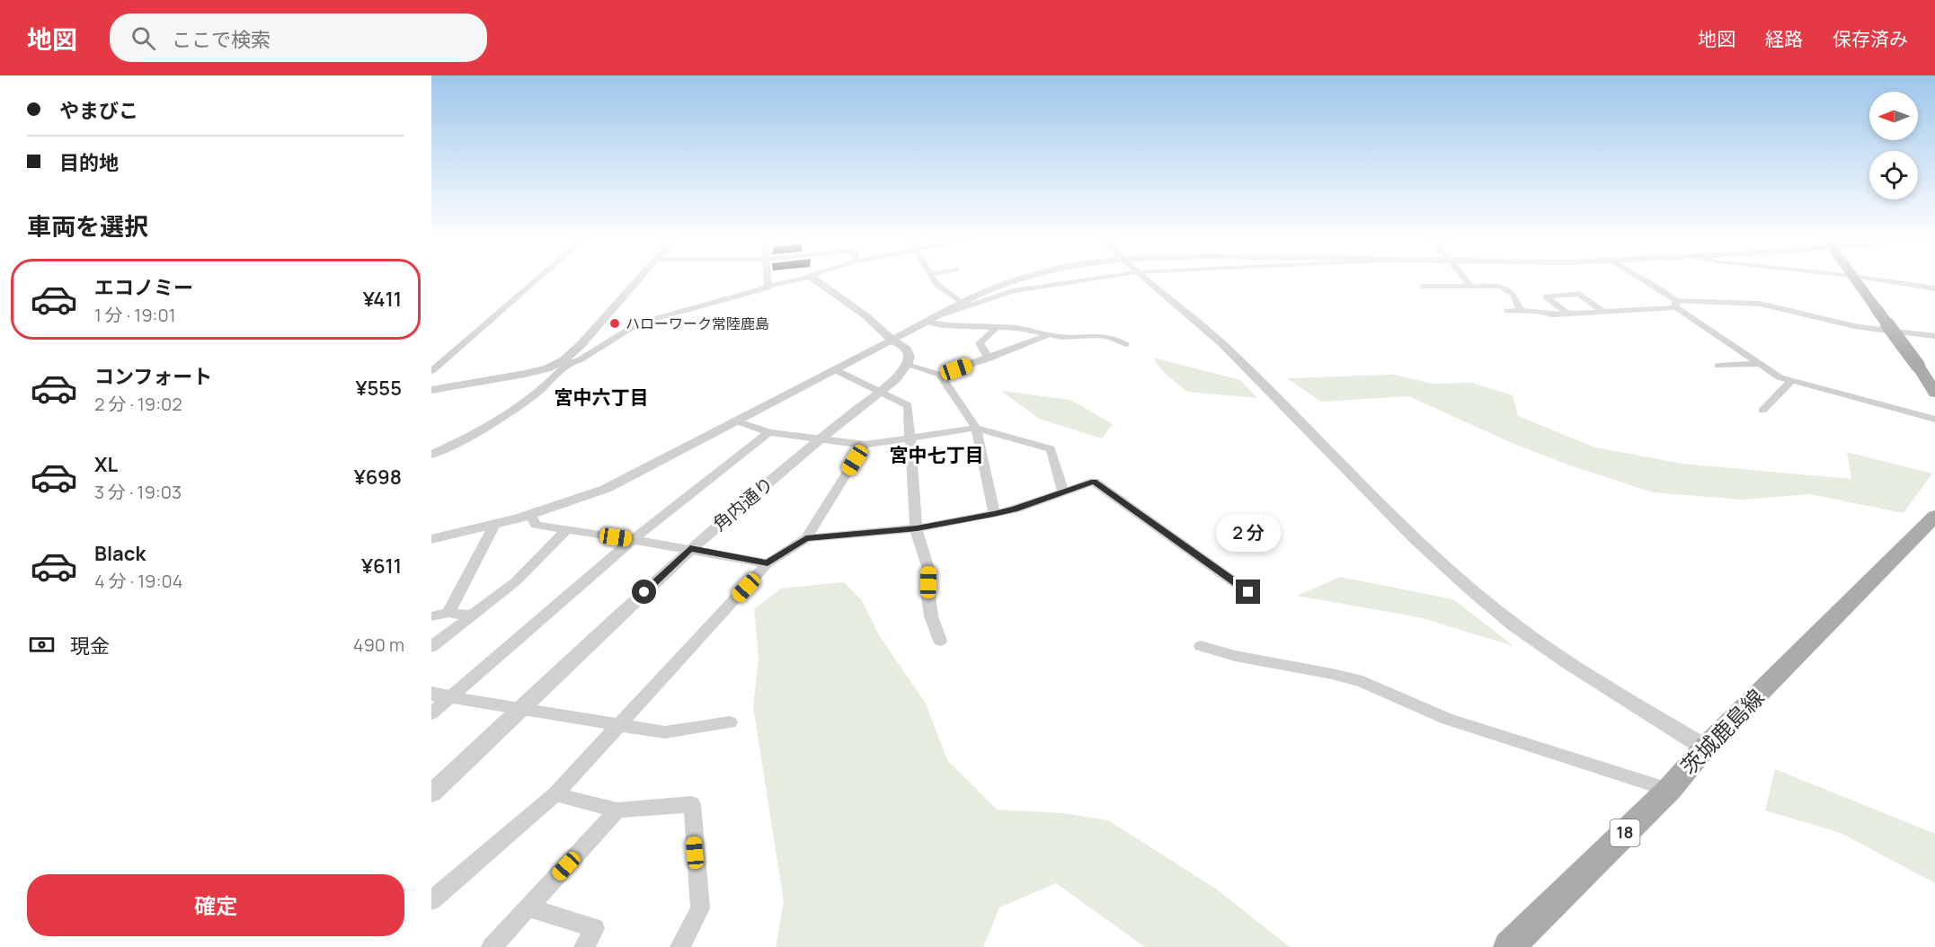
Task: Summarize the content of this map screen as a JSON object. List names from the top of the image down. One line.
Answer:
{"streets":{"main road":["茨城鹿島線","18"],"street":["角内通り"]},"districts":["宮中六丁目","宮中七丁目"],"places":["ハローワーク常陸鹿島"],"north":"left","page":{"header":"地図","search":"ここで検索","nav":["地図","経路","保存済み"],"banner":["やまびこ","目的地"],"heading":"車両を選択","list":[{"name":"エコノミー","note":"1 分 · 19:01","value":"¥411"},{"name":"コンフォート","note":"2 分 · 19:02","value":"¥555"},{"name":"XL","note":"3 分 · 19:03","value":"¥698"},{"name":"Black","note":"4 分 · 19:04","value":"¥611"}],"bubble":"2 分","pay":["現金","490 m"],"buttons":"確定"}}
